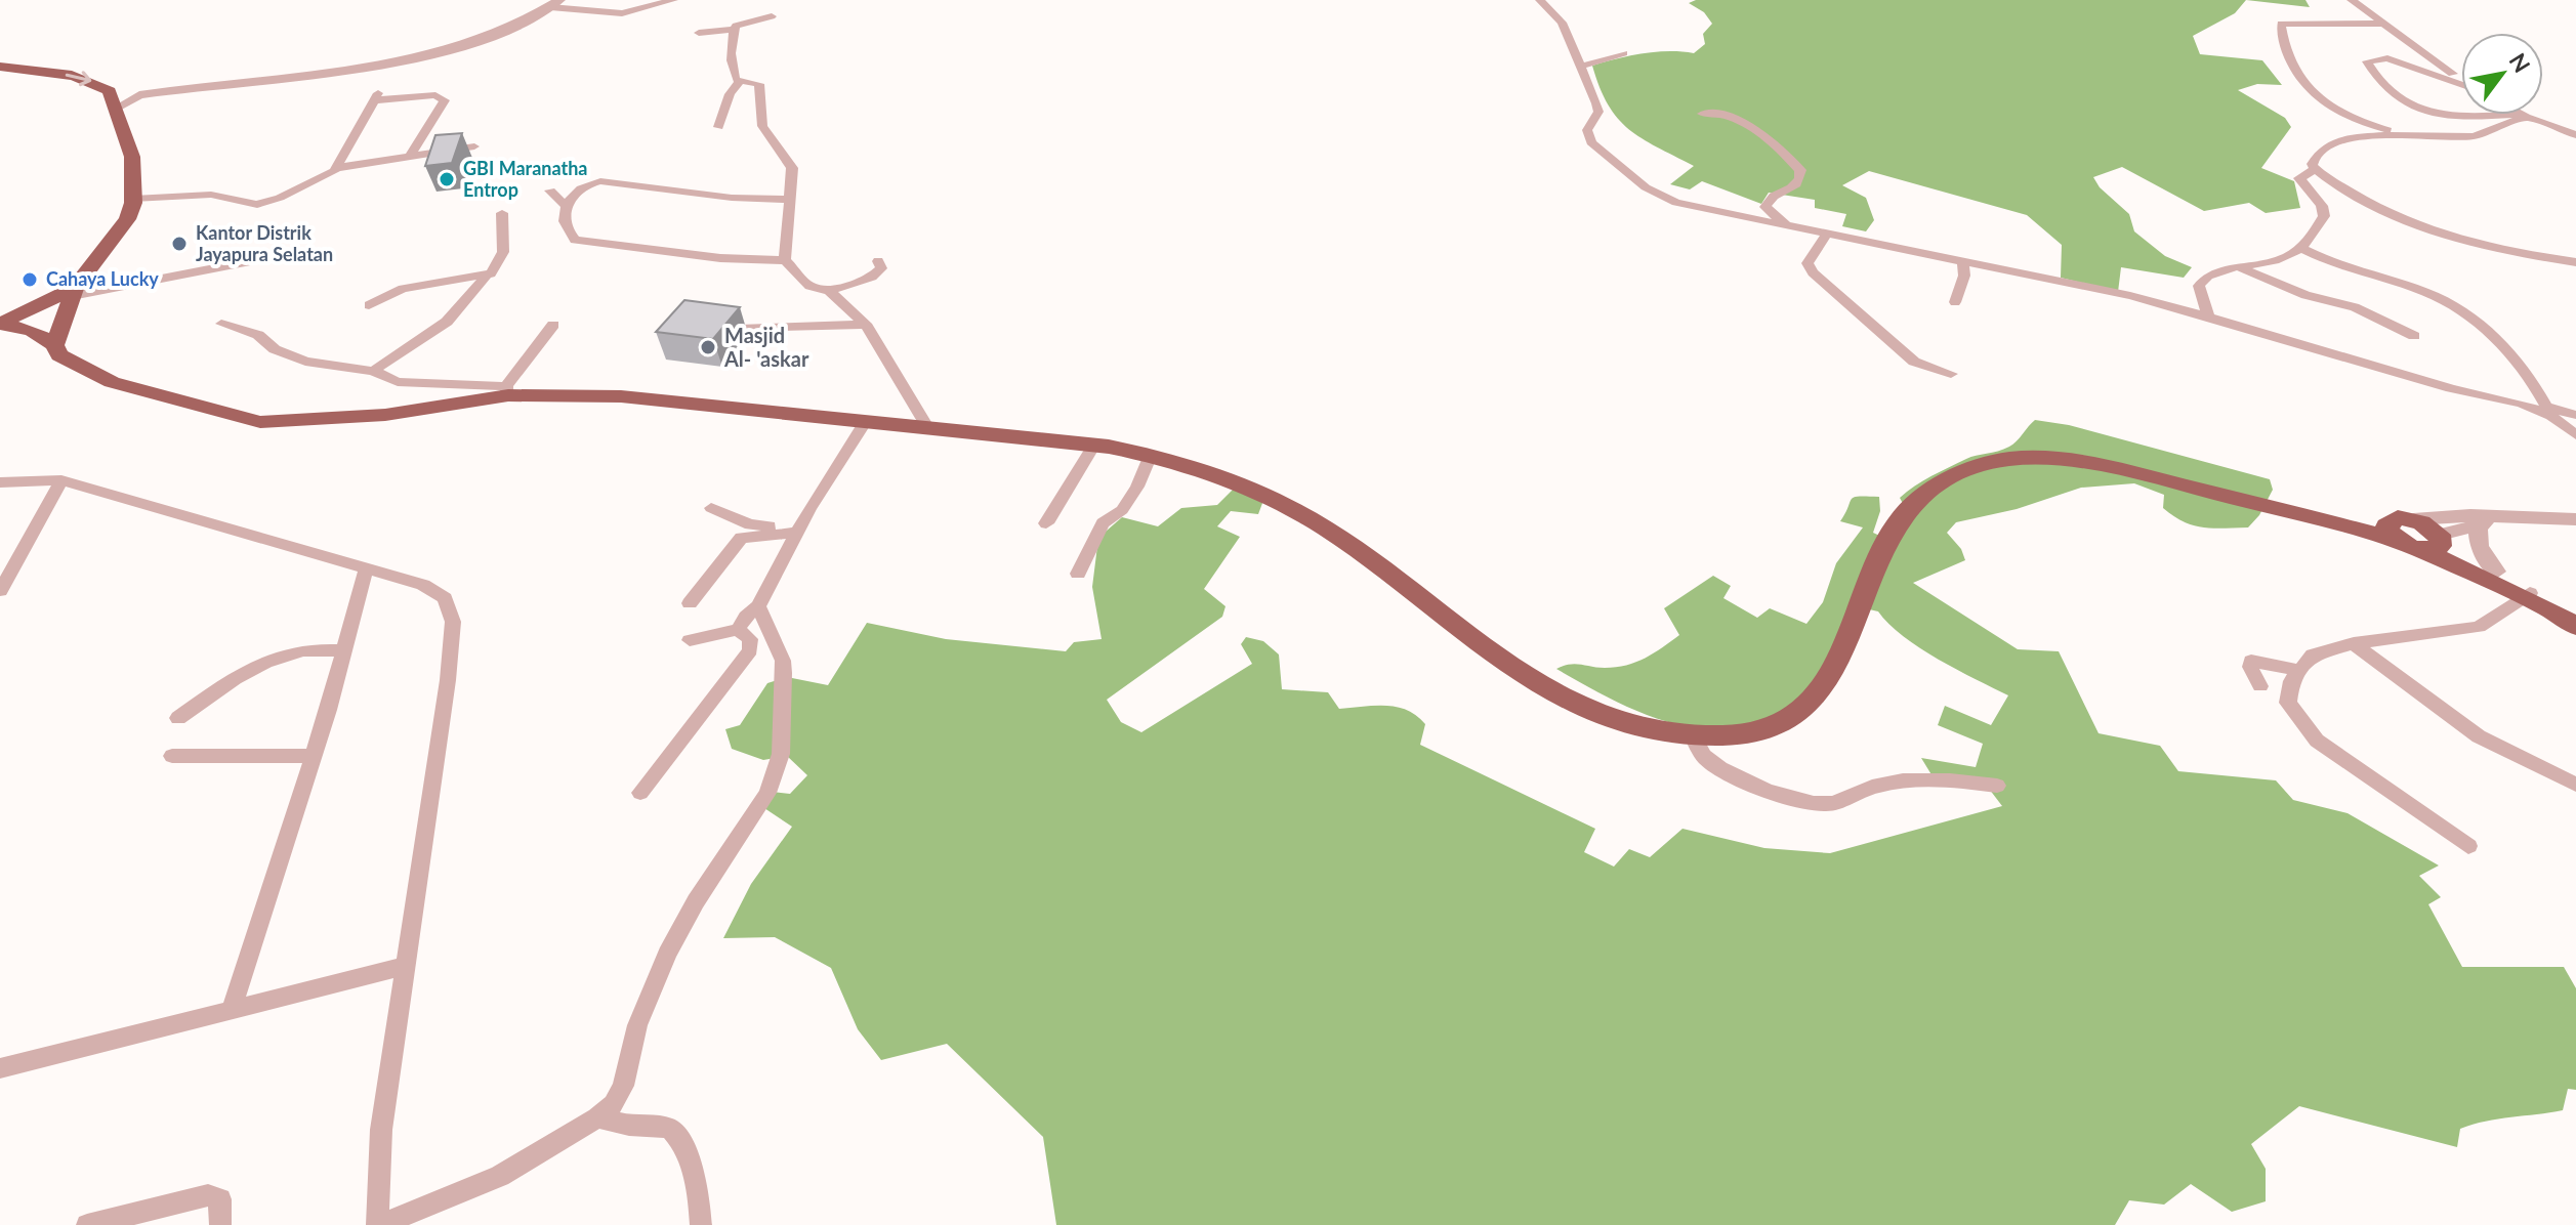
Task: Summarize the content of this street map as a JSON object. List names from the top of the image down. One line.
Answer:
{"places":["GBI Maranatha Entrop","Kantor Distrik Jayapura Selatan","Cahaya Lucky","Masjid Al- 'askar"],"north":"top right"}
